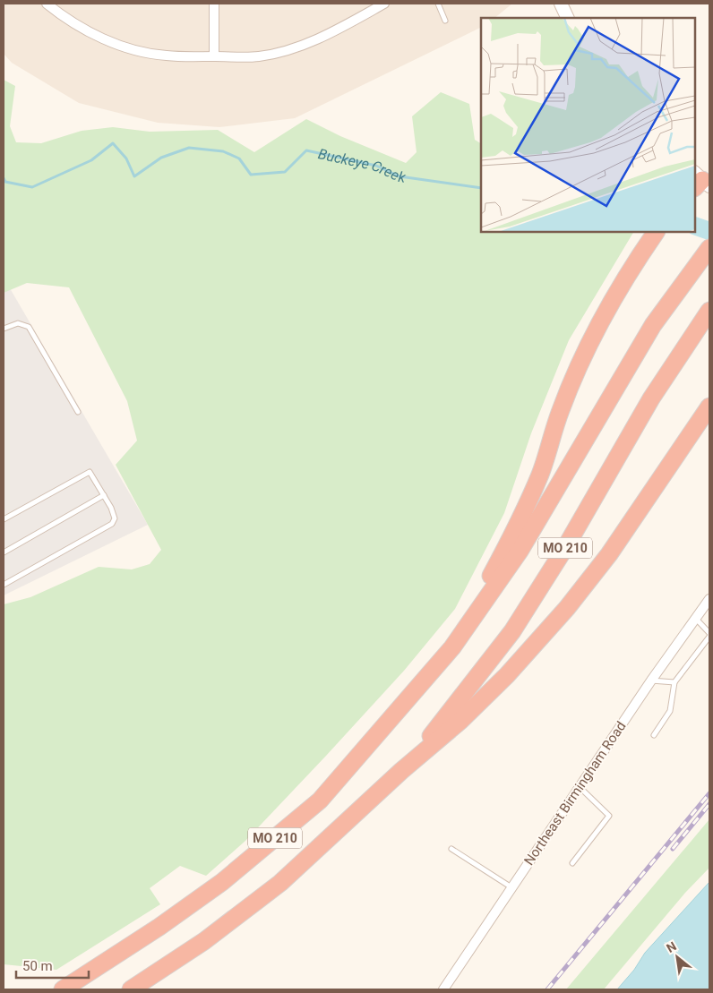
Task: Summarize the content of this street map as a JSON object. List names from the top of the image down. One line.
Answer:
{"streets":{"highway":["MO 210"],"street":["Northeast Birmingham Road"]},"water":["Buckeye Creek"],"scale_bar":"50 m","north":"top left"}
